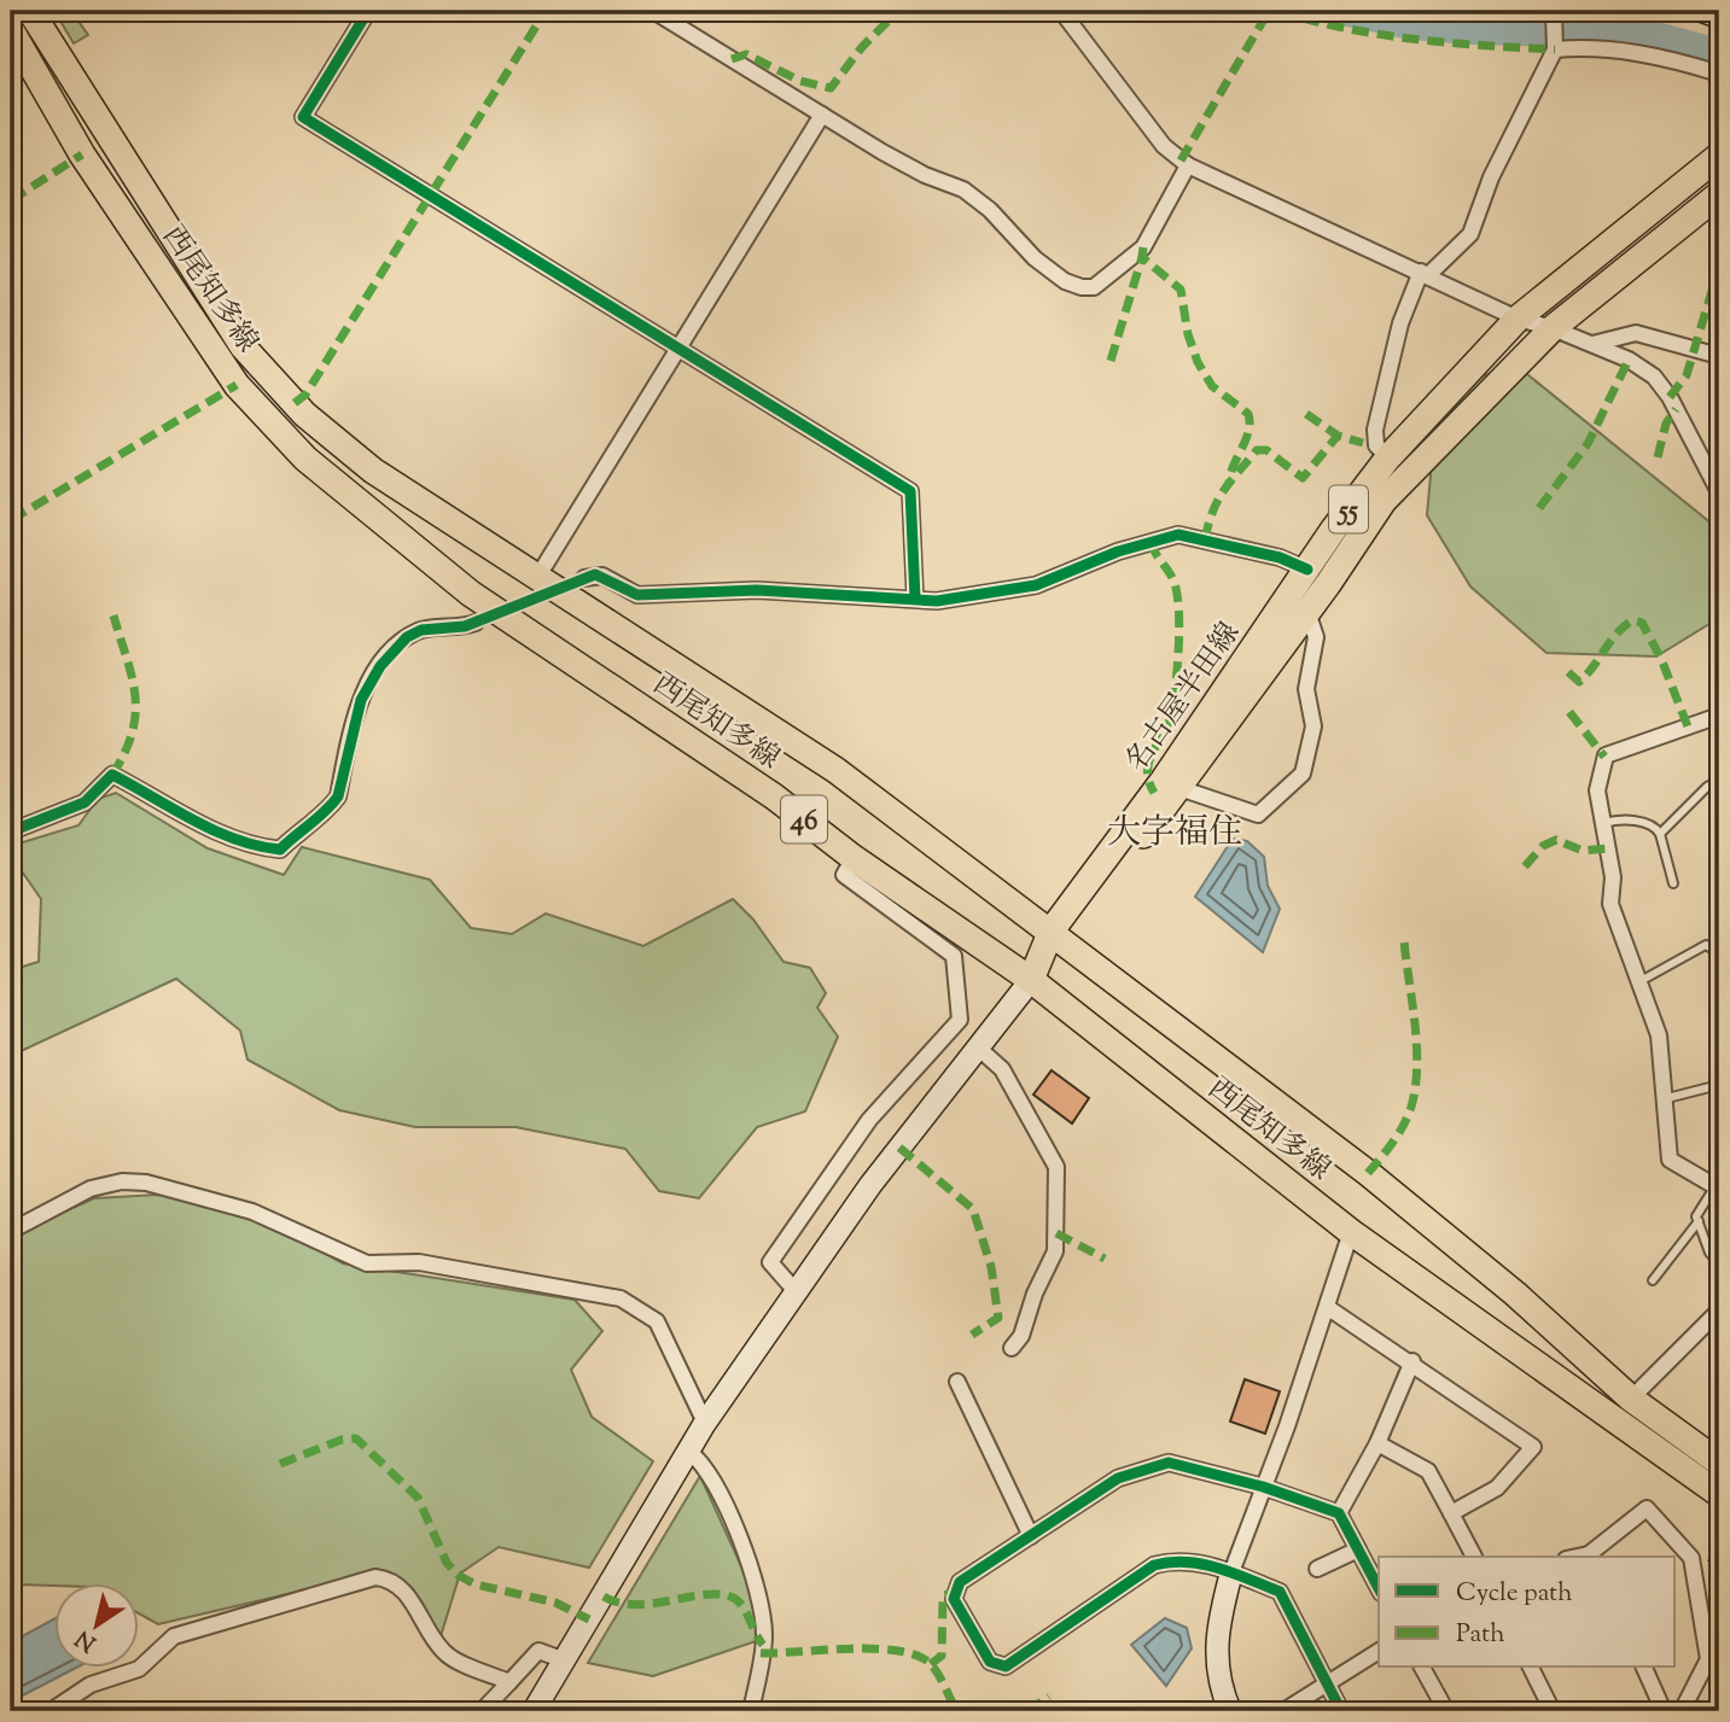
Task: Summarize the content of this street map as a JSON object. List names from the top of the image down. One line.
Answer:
{"streets":{"main road":["西尾知多線","55","名古屋半田線","46"]},"crossings":[["西尾知多線","名古屋半田線"]],"districts":["大字福住"],"legend":["Cycle path","Path"],"north":"bottom left"}
